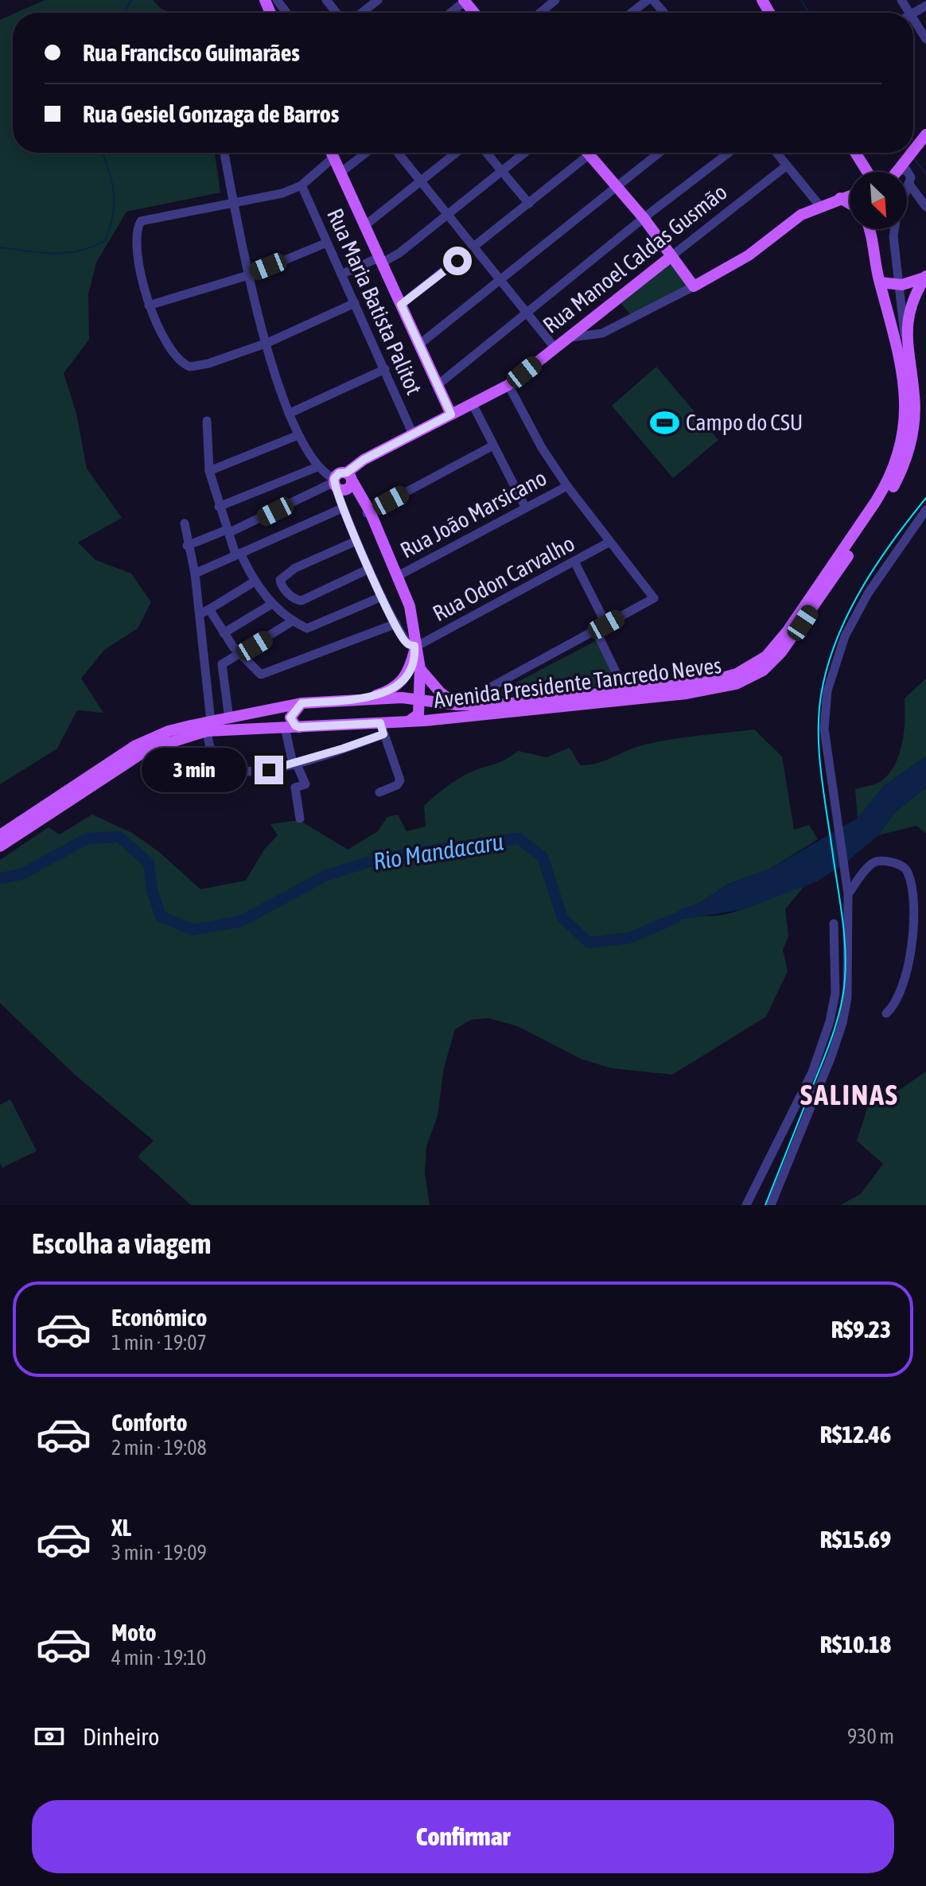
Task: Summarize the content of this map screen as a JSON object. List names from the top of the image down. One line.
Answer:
{"streets":{"main road":["Rua Manoel Caldas Gusmão","Avenida Presidente Tancredo Neves"],"street":["Rua Maria Batista Palitot","Rua João Marsicano","Rua Odon Carvalho"]},"crossings":[["Rua Manoel Caldas Gusmão","Rua Maria Batista Palitot"]],"districts":["SALINAS"],"water":["Rio Mandacaru"],"places":{"sports":["Campo do CSU"]},"north":"bottom right","page":{"banner":["Rua Francisco Guimarães","Rua Gesiel Gonzaga de Barros"],"bubble":"3 min","heading":"Escolha a viagem","list":[{"name":"Econômico","note":"1 min · 19:07","value":"R$9.23"},{"name":"Conforto","note":"2 min · 19:08","value":"R$12.46"},{"name":"XL","note":"3 min · 19:09","value":"R$15.69"},{"name":"Moto","note":"4 min · 19:10","value":"R$10.18"}],"pay":["Dinheiro","930 m"],"buttons":"Confirmar"}}
